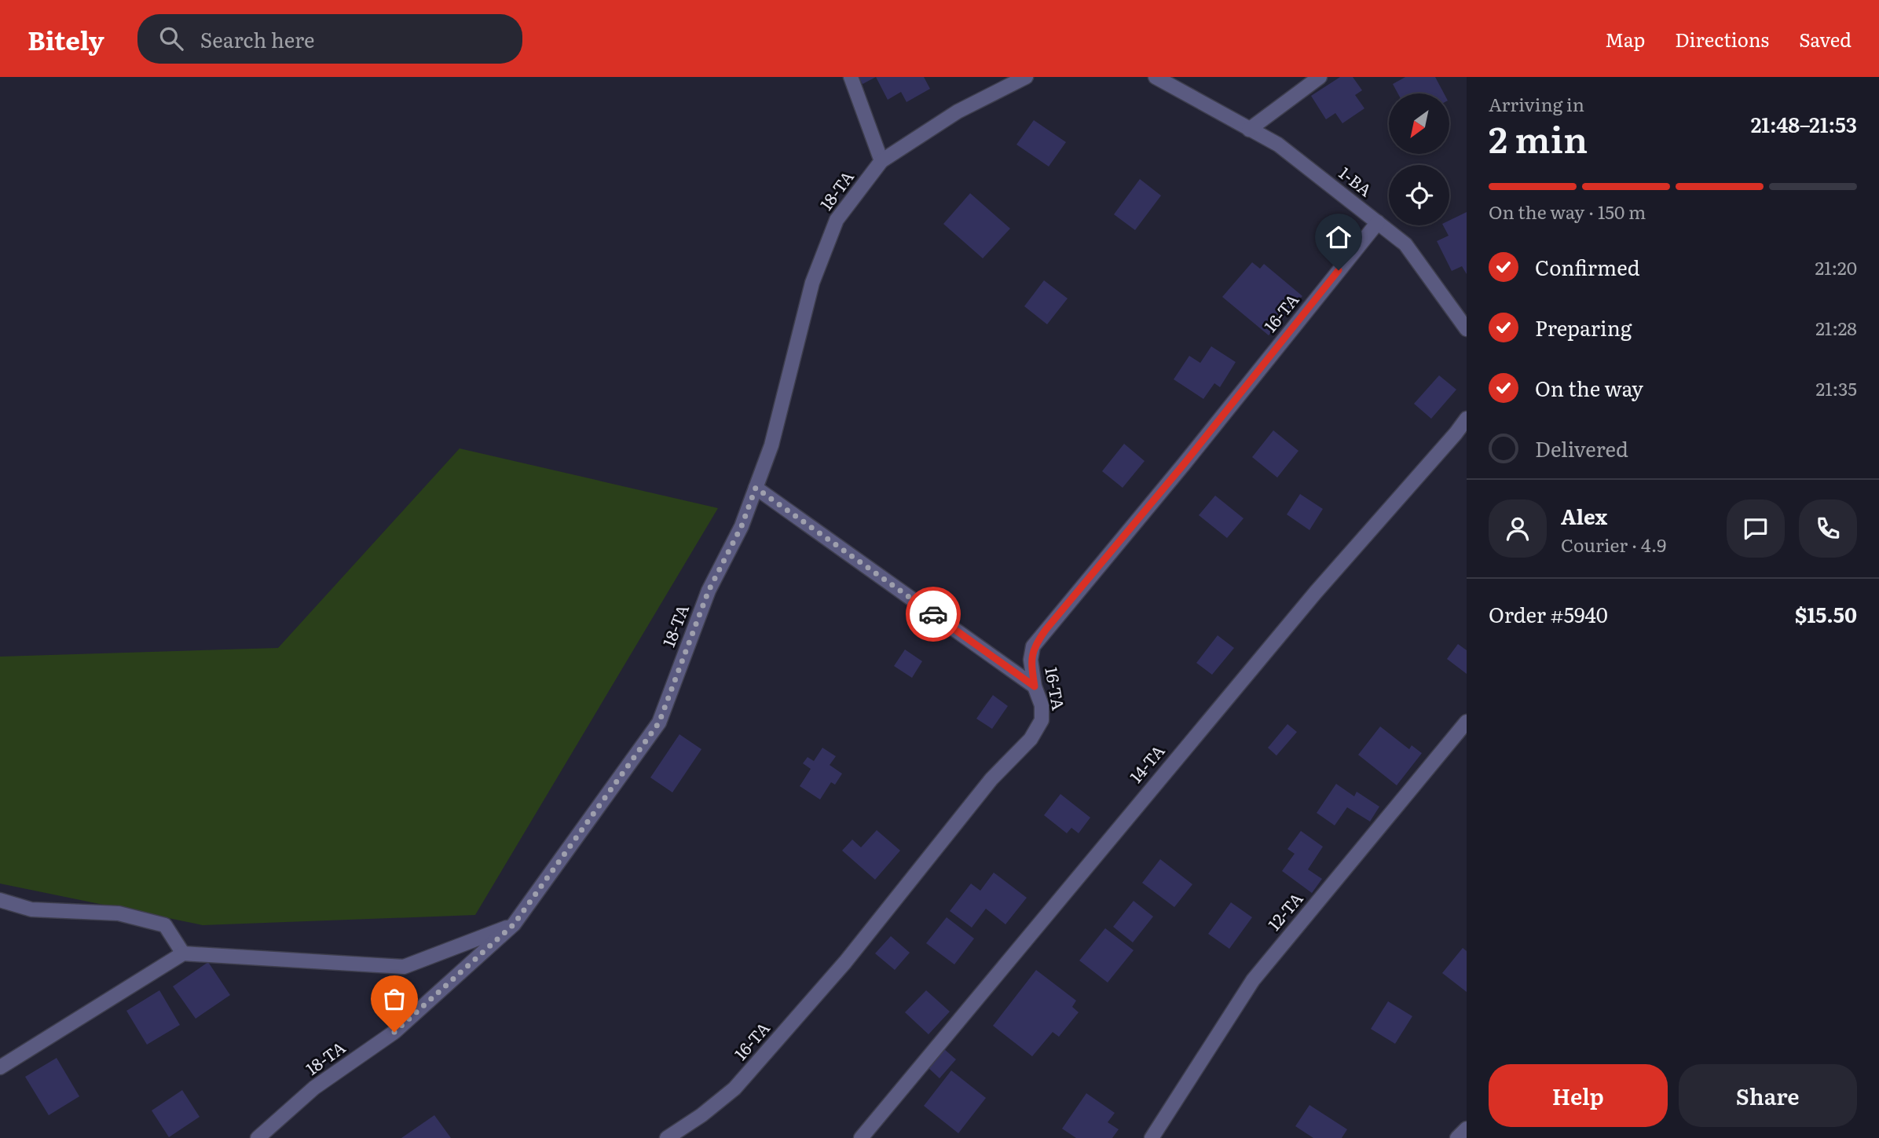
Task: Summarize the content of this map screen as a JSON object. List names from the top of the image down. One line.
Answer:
{"streets":{"street":["1-ВА","18-ТА","16-ТА","14-ТА","12-ТА"]},"crossings":[["1-ВА","16-ТА"]],"north":"bottom left","page":{"header":"Bitely","search":"Search here","nav":["Map","Directions","Saved"],"heading":["2 min","Arriving in","21:48–21:53"],"panel":["Alex","Courier · 4.9","Order #5940","$15.50"],"bar":"On the way · 150 m","list":[["Confirmed","21:20"],["Preparing","21:28"],["On the way","21:35"],"Delivered"],"buttons":["Help","Share"]}}
